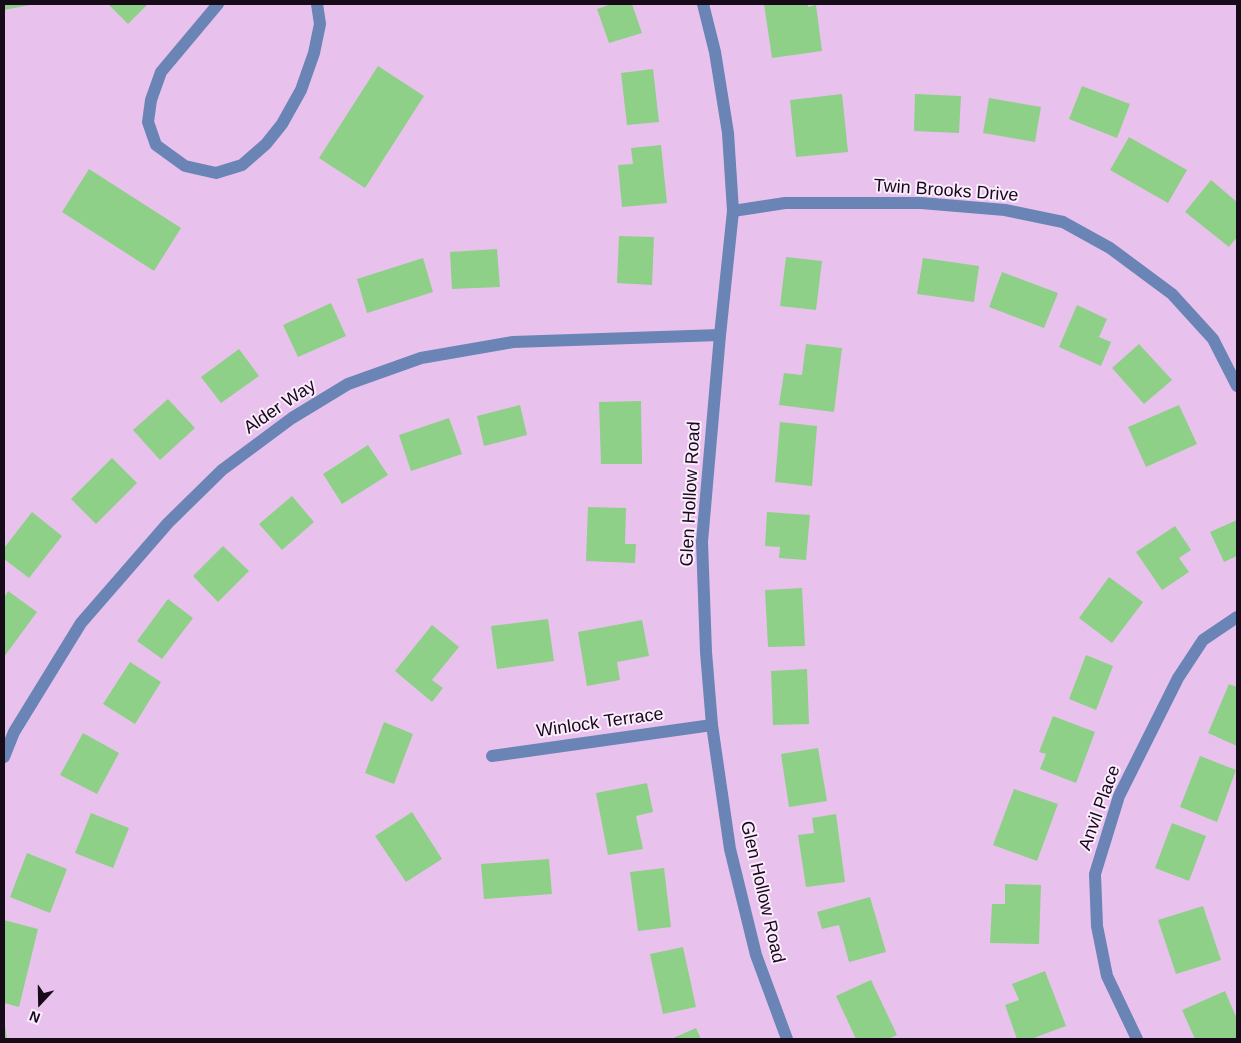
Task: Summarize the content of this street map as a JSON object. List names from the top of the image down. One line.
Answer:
{"streets":{"street":["Twin Brooks Drive","Alder Way","Glen Hollow Road","Winlock Terrace","Anvil Place"]},"crossings":[["Twin Brooks Drive","Glen Hollow Road"],["Alder Way","Glen Hollow Road"],["Glen Hollow Road","Winlock Terrace"]],"north":"bottom"}
